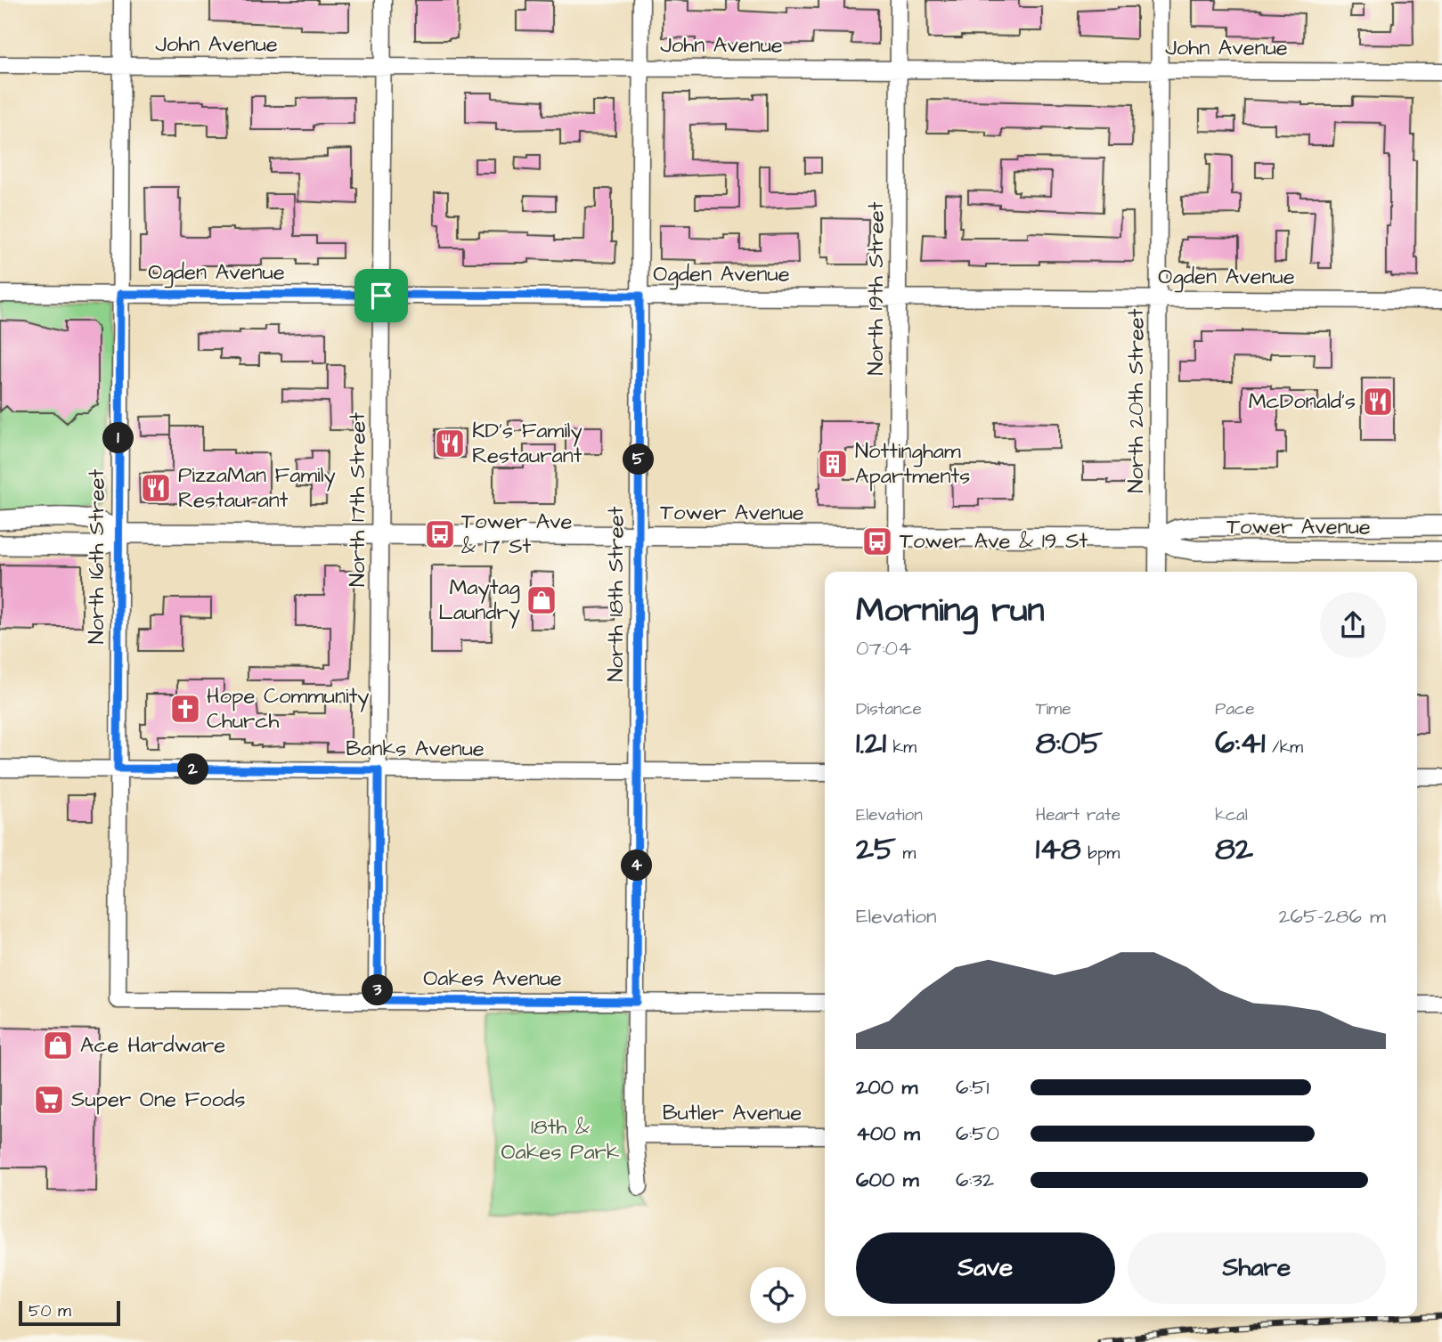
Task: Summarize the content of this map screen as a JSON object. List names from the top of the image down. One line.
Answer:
{"streets":{"main road":["Tower Avenue"],"street":["John Avenue","Ogden Avenue","North 19th Street","North 20th Street","North 17th Street","North 16th Street","North 18th Street","Banks Avenue","Oakes Avenue","Butler Avenue"]},"crossings":[["John Avenue","North 19th Street"],["John Avenue","North 20th Street"],["John Avenue","North 17th Street"],["John Avenue","North 16th Street"],["John Avenue","North 18th Street"],["Ogden Avenue","North 19th Street"],["Ogden Avenue","North 20th Street"],["Ogden Avenue","North 17th Street"],["Ogden Avenue","North 16th Street"],["Ogden Avenue","North 18th Street"],["North 19th Street","Tower Avenue"],["North 20th Street","Tower Avenue"],["North 17th Street","Tower Avenue"],["North 17th Street","Banks Avenue"],["North 17th Street","Oakes Avenue"],["Tower Avenue","North 16th Street"],["Tower Avenue","North 18th Street"],["North 16th Street","Banks Avenue"],["North 16th Street","Oakes Avenue"],["North 18th Street","Banks Avenue"],["North 18th Street","Oakes Avenue"],["North 18th Street","Butler Avenue"]],"parks":["18th & Oakes Park"],"places":{"restaurant":["McDonald's","KD's Family Restaurant","PizzaMan Family Restaurant"],"building":["Nottingham Apartments"],"bus stop":["Tower Ave & 17 St","Tower Ave & 19 St"],"shop":["Maytag Laundry","Ace Hardware"],"church":["Hope Community Church"],"supermarket":["Super One Foods"]},"scale_bar":"50 m","page":{"pins":["1","5","2","4","3"],"heading":["Morning run","07:04"],"stats":[["Distance","1.21 km"],["Time","8:05"],["Pace","6:41 /km"],["Elevation","25 m"],["Heart rate","148 bpm"],["kcal","82"]],"chart":["Elevation","265–286 m"],"list":[{"name":"200 m","note":"6:51"},{"name":"400 m","note":"6:50"},{"name":"600 m","note":"6:32"}],"buttons":["Save","Share"],"scale":"50 m"}}
